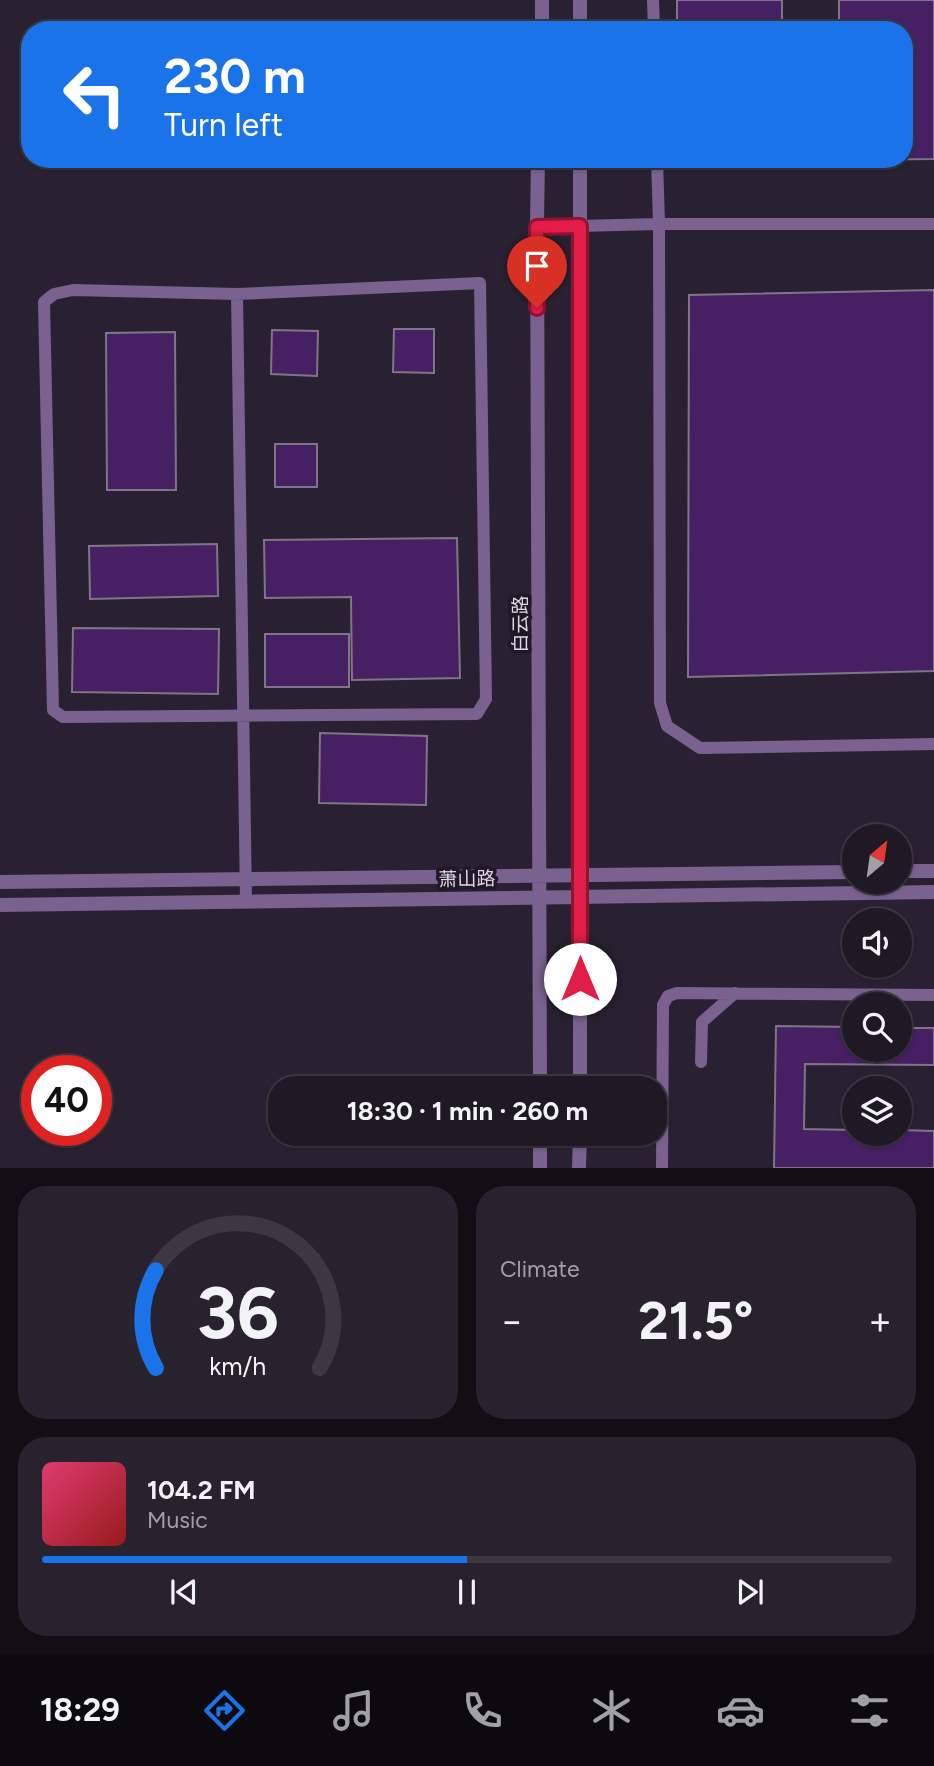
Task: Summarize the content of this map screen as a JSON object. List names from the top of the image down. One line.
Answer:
{"streets":{"street":["白云路","萧山路"]},"crossings":[["白云路","萧山路"]],"north":"top right","page":{"turn":["230 m","Turn left"],"limit":"40","trip":"18:30 · 1 min · 260 m","tile":"Climate","heat":["−","21.5°","+"],"song":["104.2 FM","Music"],"tabs":"18:29","gauge":["36","km/h"]}}
